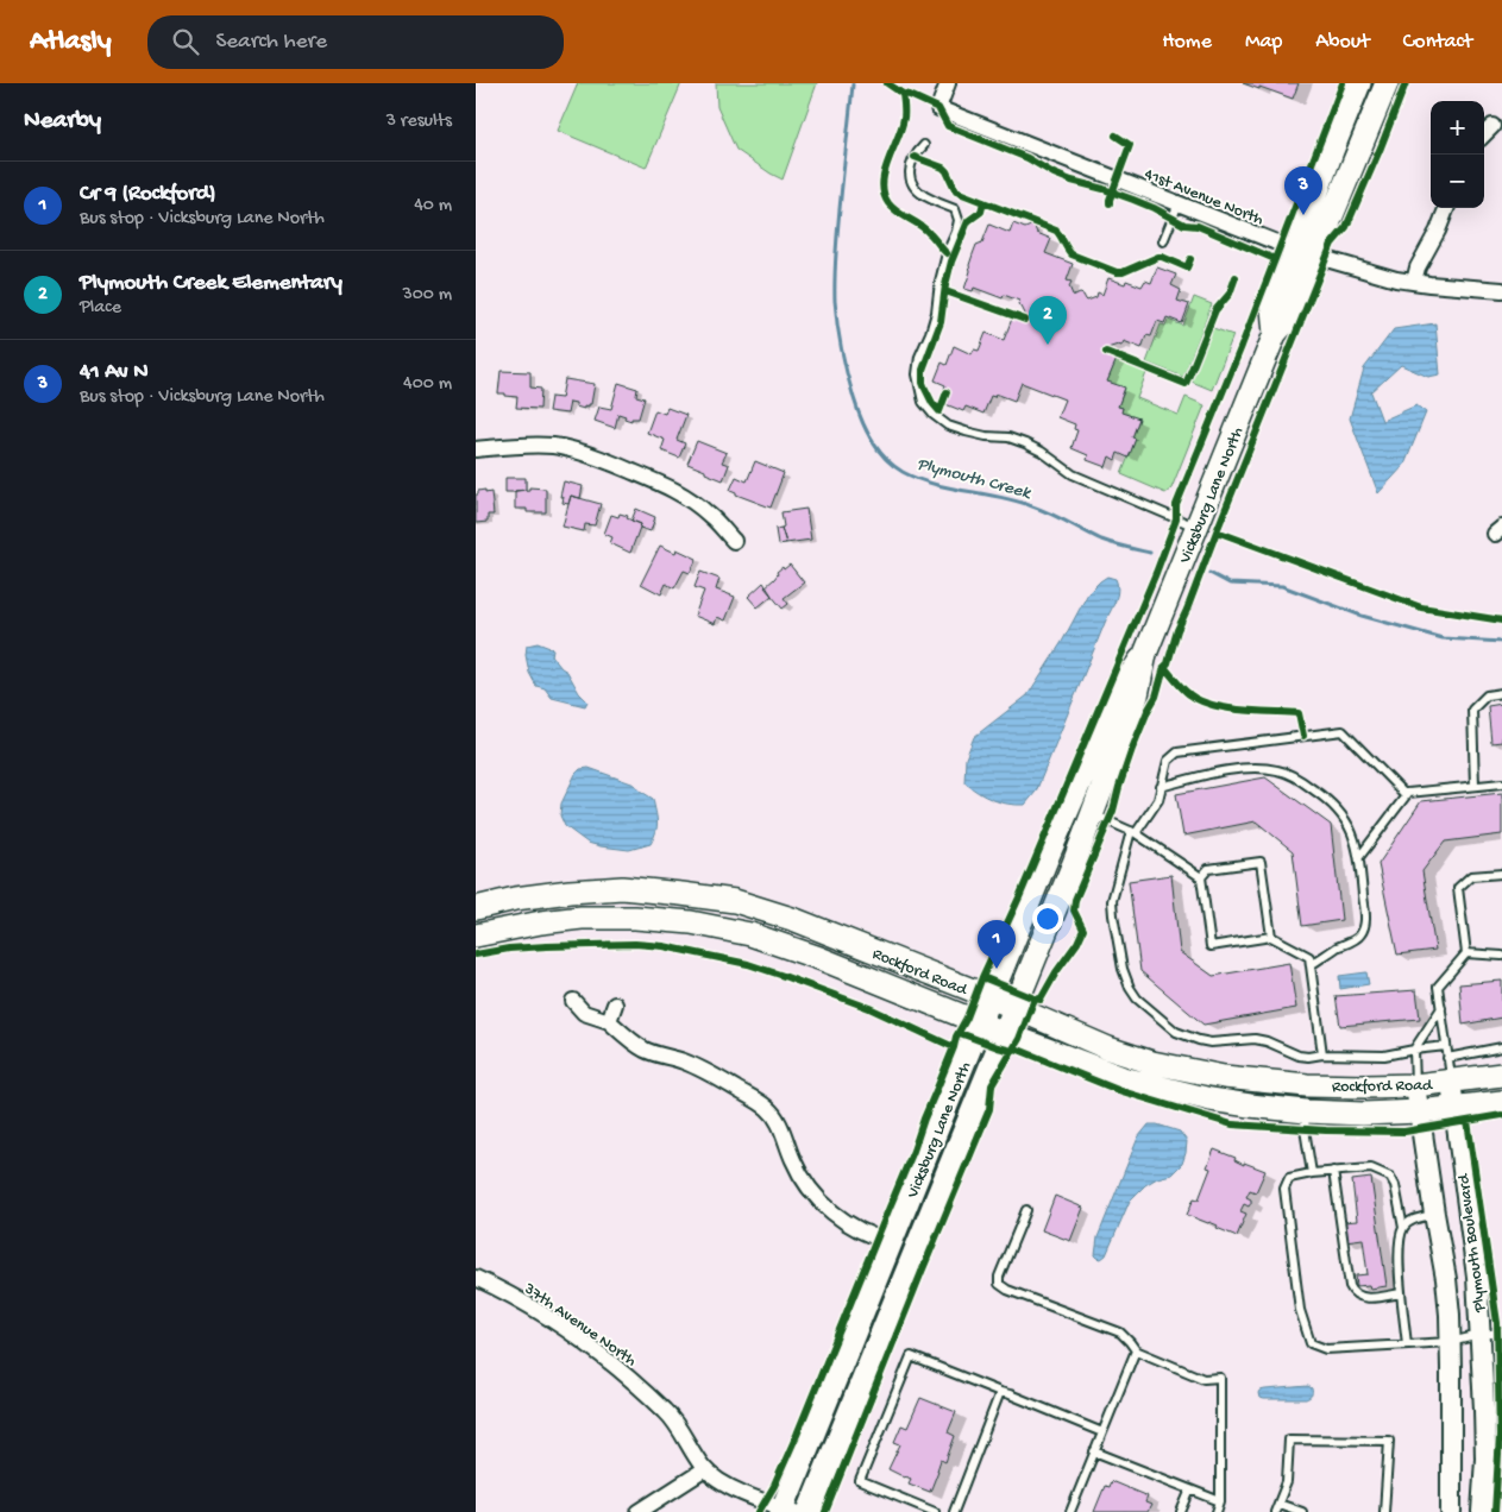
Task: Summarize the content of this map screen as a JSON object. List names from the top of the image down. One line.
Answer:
{"streets":{"main road":["Vicksburg Lane North","Rockford Road"],"street":["41st Avenue North","Plymouth Boulevard","37th Avenue North"]},"crossings":[["41st Avenue North","Vicksburg Lane North"],["Vicksburg Lane North","Rockford Road"],["Vicksburg Lane North","37th Avenue North"],["Rockford Road","Plymouth Boulevard"]],"water":["Plymouth Creek"],"page":{"header":"Atlasly","search":"Search here","nav":["Home","Map","About","Contact"],"heading":["Nearby","3 results"],"map_buttons":["+","−"],"list":[{"mark":"1","name":"Cr 9 (Rockford)","note":"Bus stop · Vicksburg Lane North","value":"40 m"},{"mark":"2","name":"Plymouth Creek Elementary","note":"Place","value":"300 m"},{"mark":"3","name":"41 Av N","note":"Bus stop · Vicksburg Lane North","value":"400 m"}],"pins":["3","2","1"]}}
